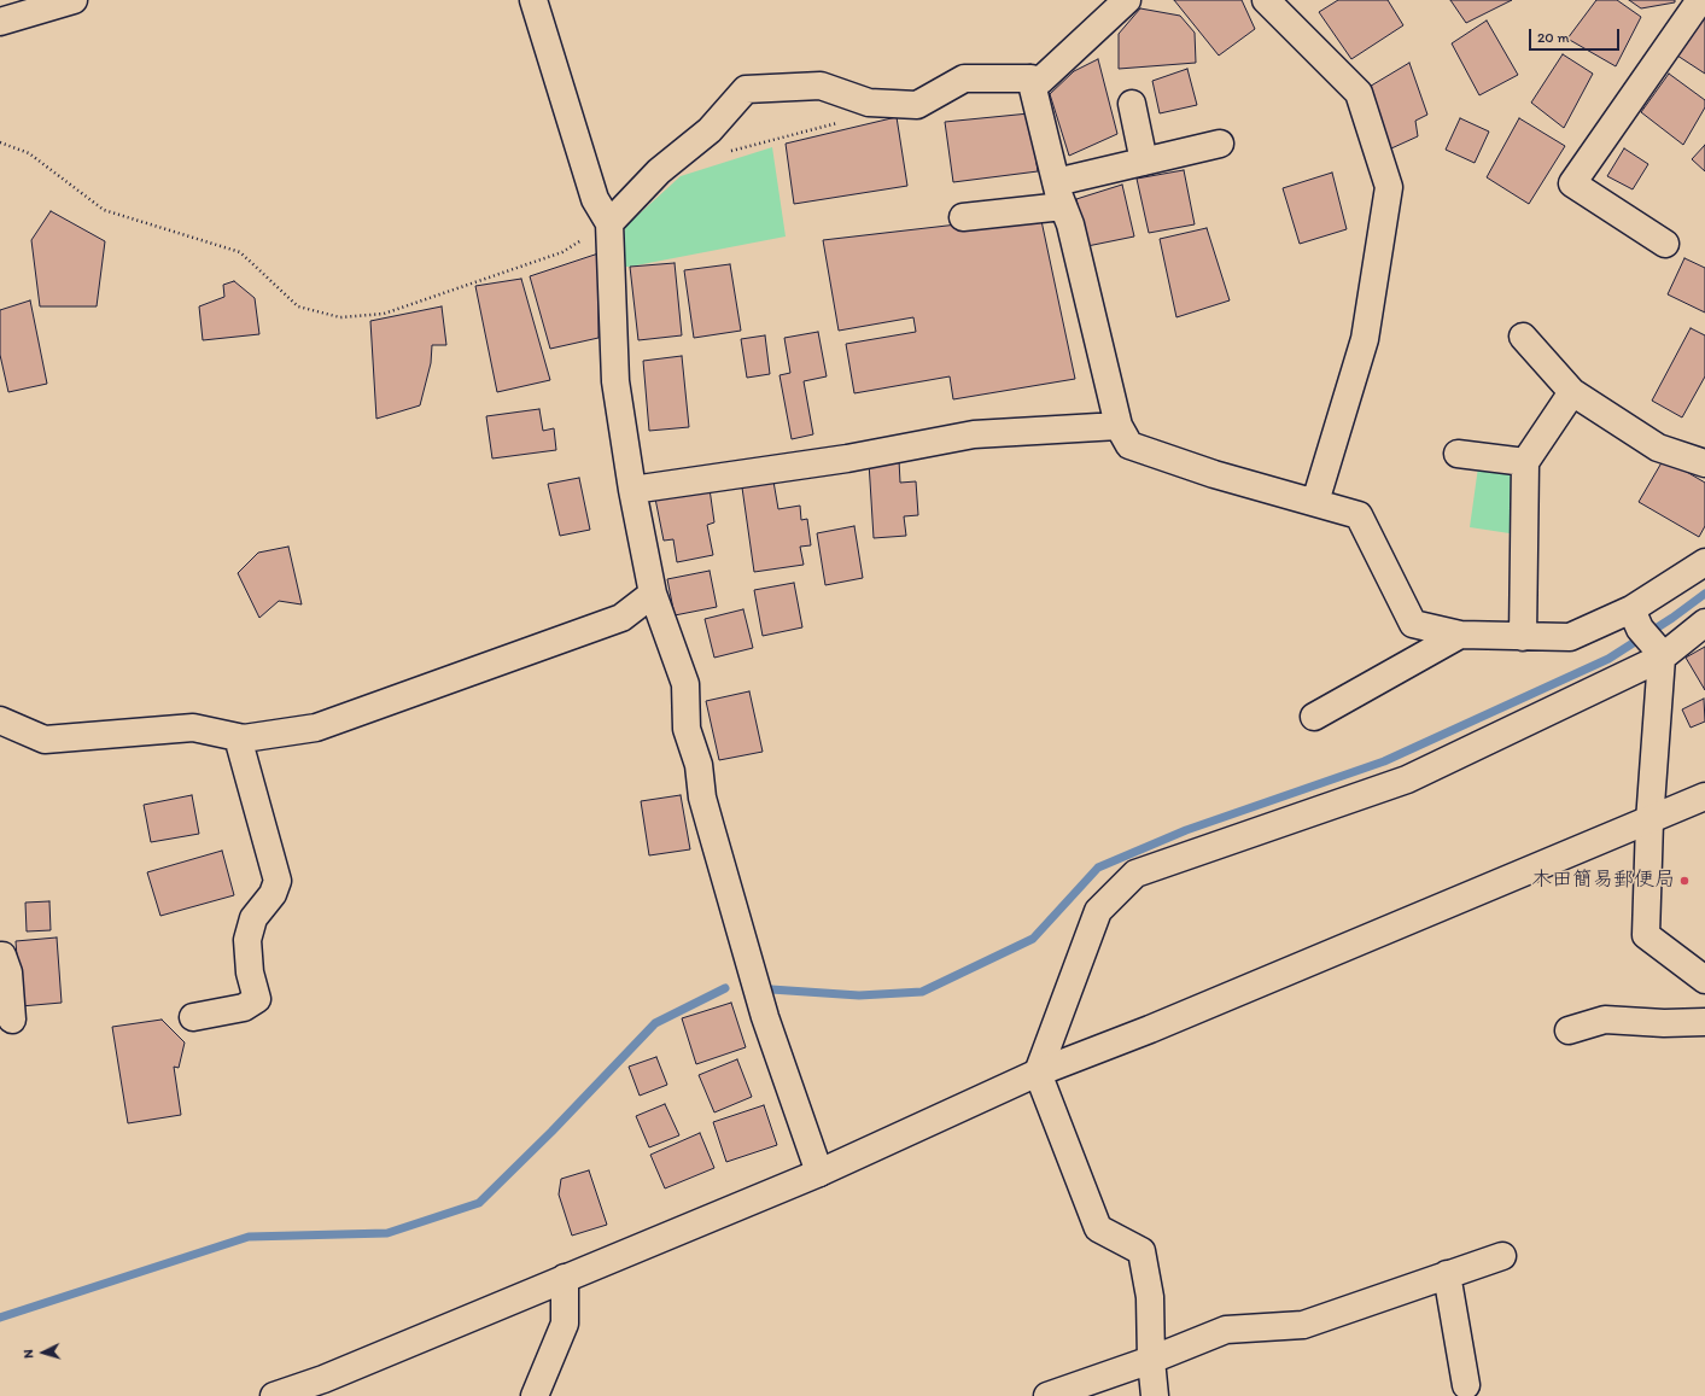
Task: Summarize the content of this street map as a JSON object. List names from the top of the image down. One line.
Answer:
{"places":["木田簡易郵便局"],"scale_bar":"20 m","north":"left"}
